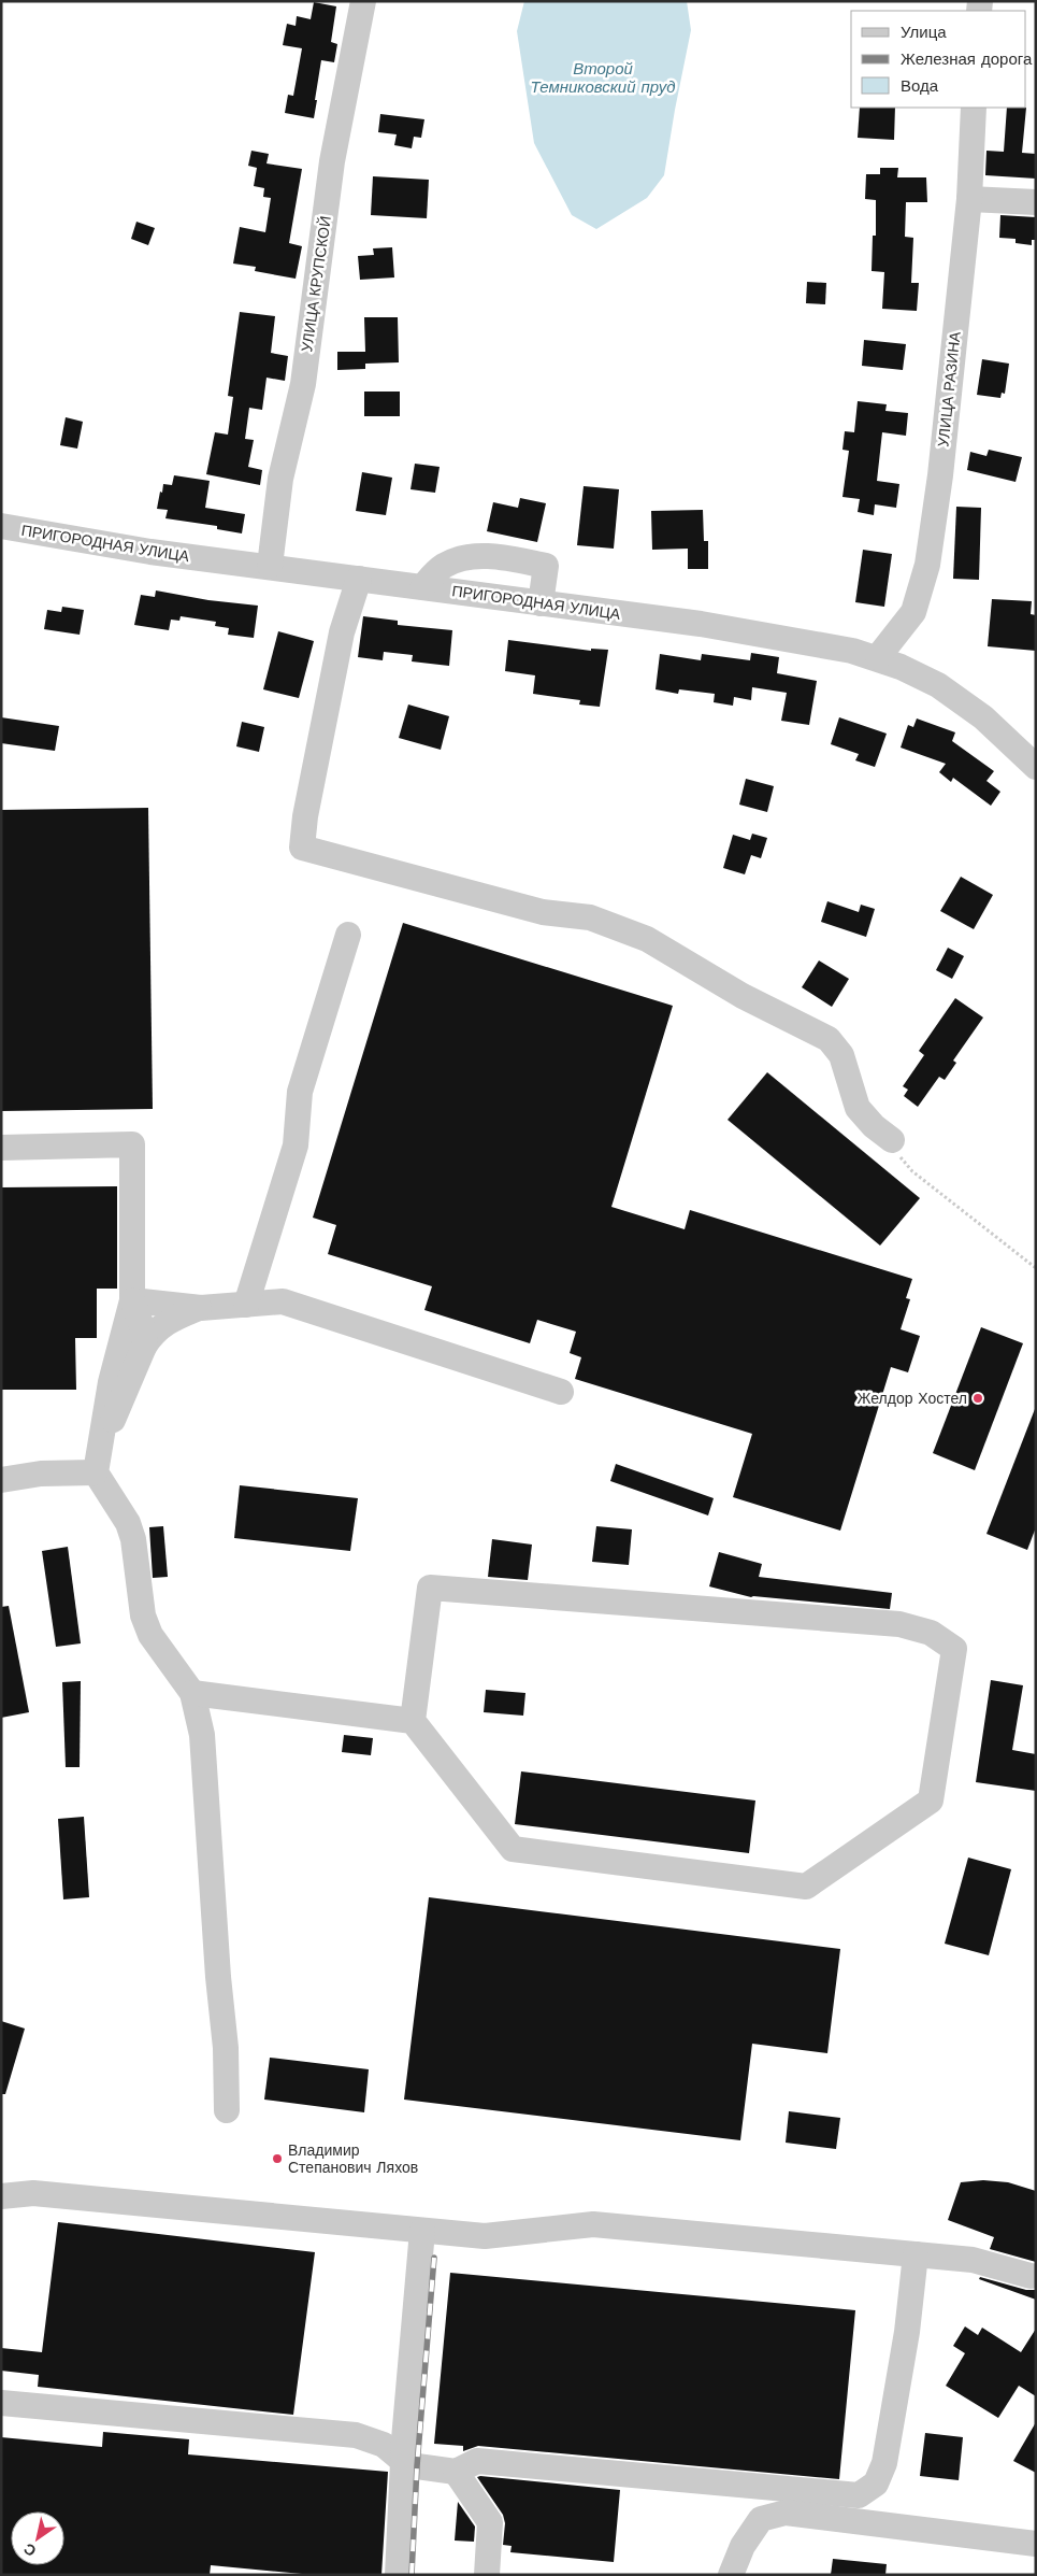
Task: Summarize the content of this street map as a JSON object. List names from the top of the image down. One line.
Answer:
{"streets":{"street":["УЛИЦА КРУПСКОЙ","УЛИЦА РАЗИНА","ПРИГОРОДНАЯ УЛИЦА"]},"crossings":[["УЛИЦА КРУПСКОЙ","ПРИГОРОДНАЯ УЛИЦА"],["УЛИЦА РАЗИНА","ПРИГОРОДНАЯ УЛИЦА"]],"water":["Второй Темниковский пруд"],"places":["Желдор Хостел","Владимир Степанович Ляхов"],"legend":["Улица","Железная дорога","Вода"],"north":"bottom left"}
